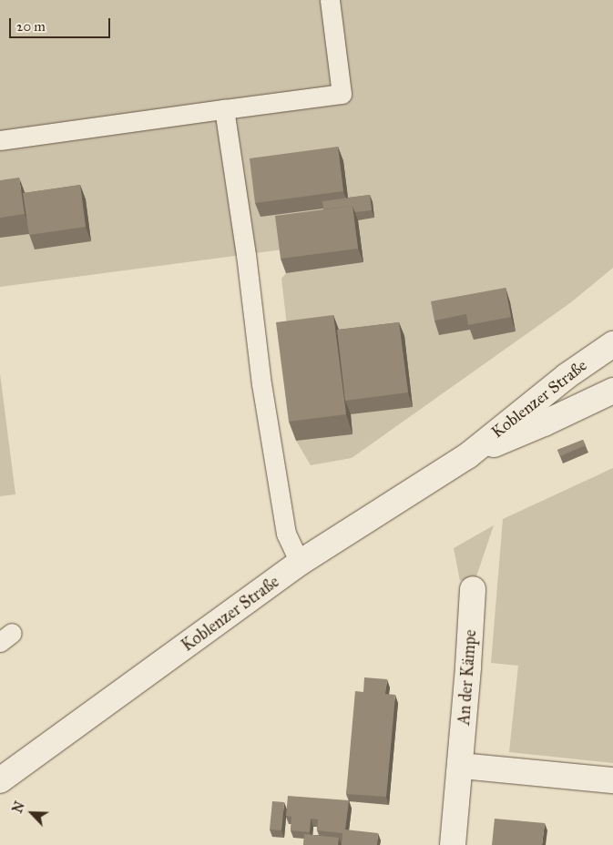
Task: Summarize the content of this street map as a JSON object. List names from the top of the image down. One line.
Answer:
{"streets":{"main road":["Koblenzer Straße","An der Kämpe"]},"scale_bar":"20 m","north":"top left"}
